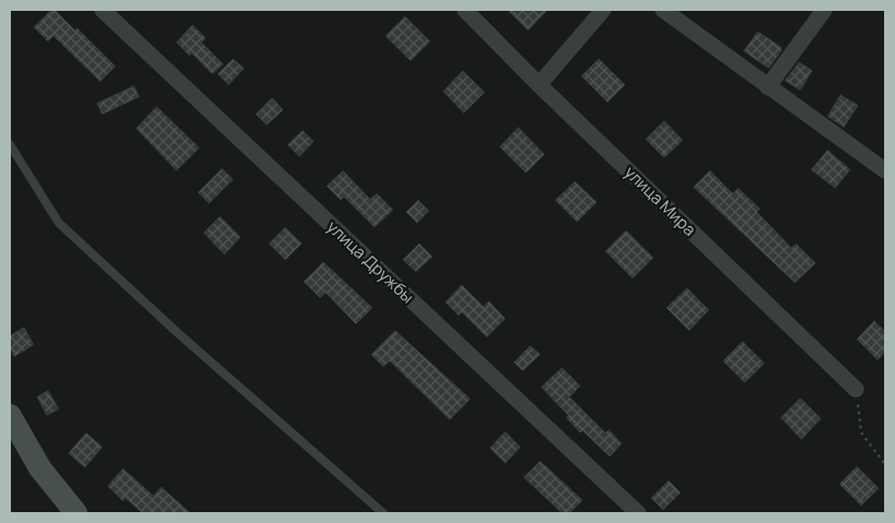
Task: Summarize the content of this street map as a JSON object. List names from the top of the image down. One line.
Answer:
{"streets":{"street":["улица Мира","улица Дружбы"]}}
